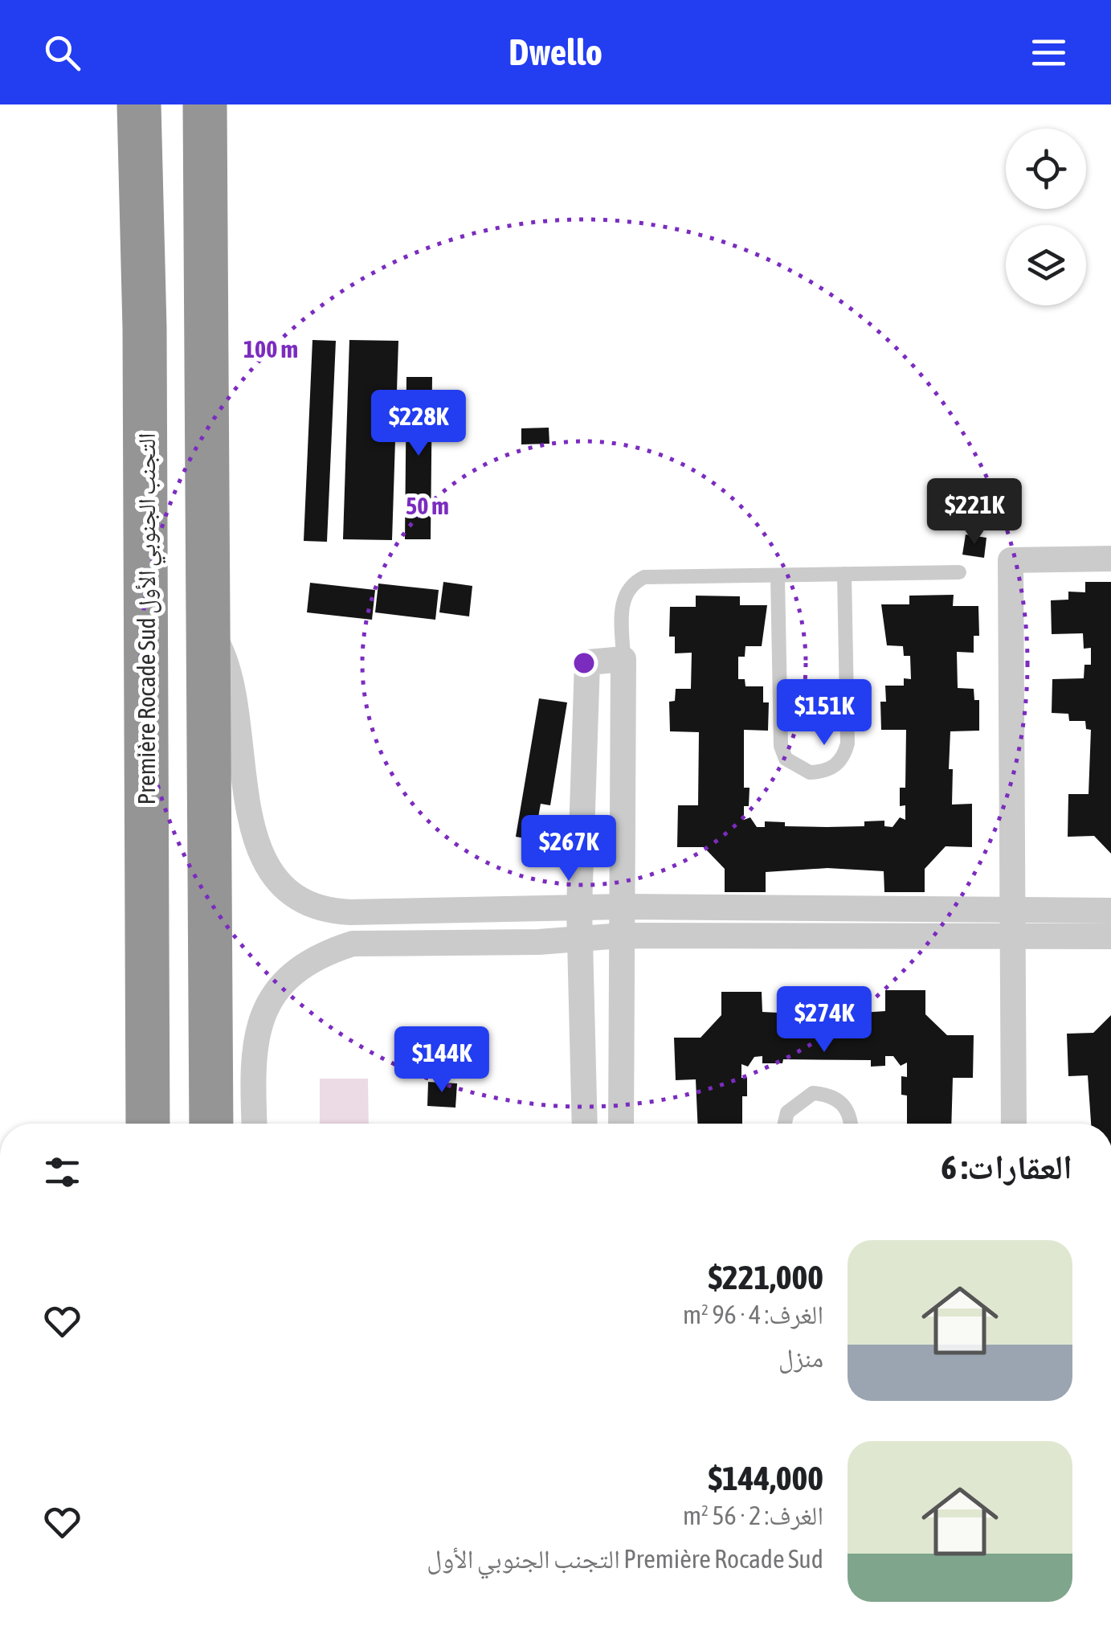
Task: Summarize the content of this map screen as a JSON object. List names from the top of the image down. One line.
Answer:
{"streets":{"highway":["Première Rocade Sud التجنب الجنوبي الأول"]},"page":{"header":"Dwello","price":["$228K","$221K","$151K","$267K","$274K","$144K"],"heading":"العقارات: 6","list":[{"name":"$221,000","note":"الغرف: 4 · 96 m² · منزل"},{"name":"$144,000","note":"الغرف: 2 · 56 m² · Première Rocade Sud التجنب الجنوبي الأول"}]},"rings":["100 m","50 m"]}
